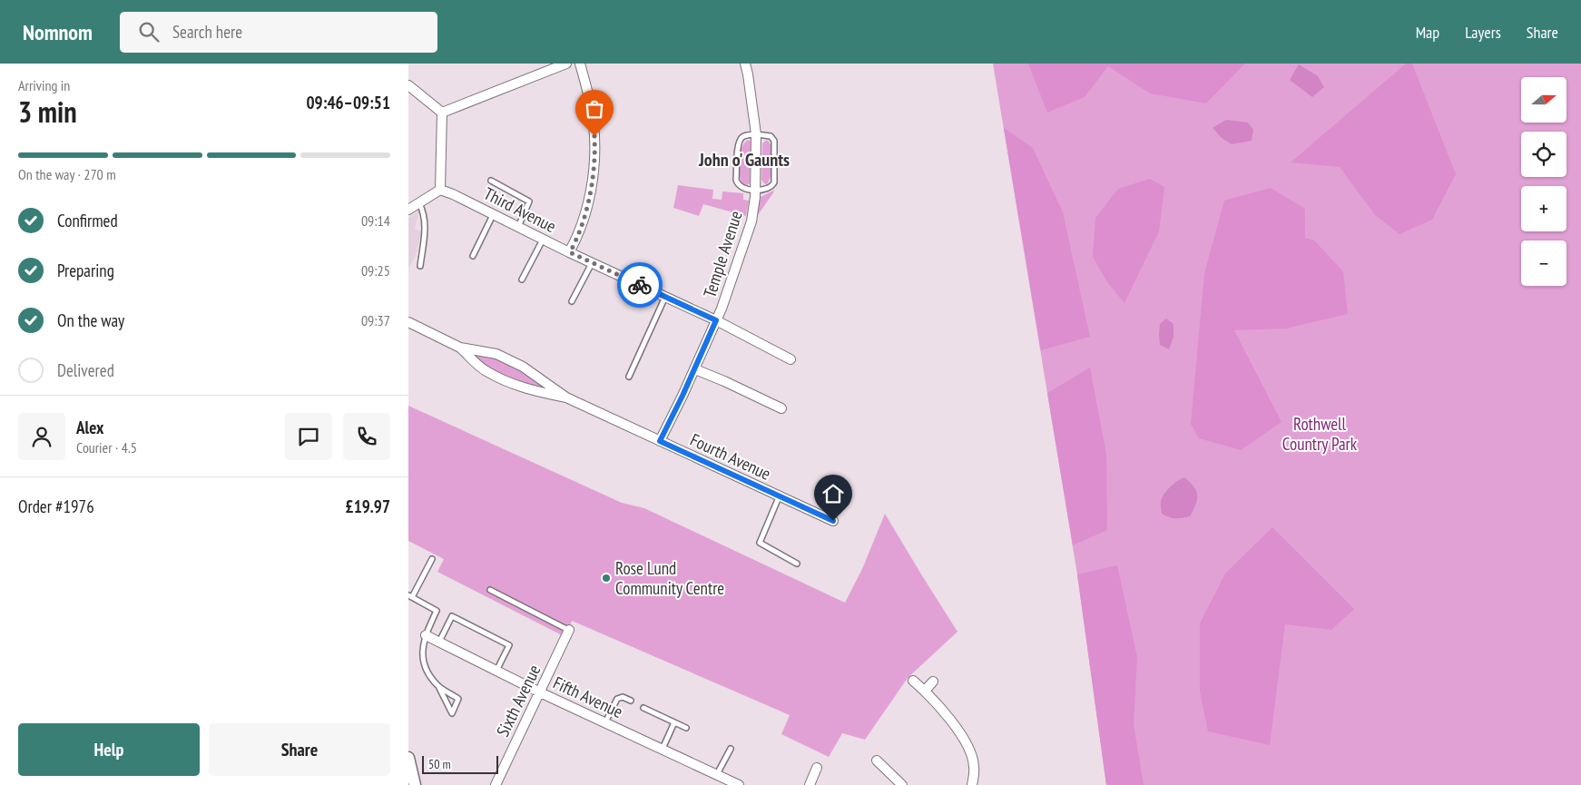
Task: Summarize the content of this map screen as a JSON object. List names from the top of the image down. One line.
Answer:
{"streets":{"street":["Third Avenue","Temple Avenue","Fourth Avenue","Fifth Avenue","Sixth Avenue"]},"crossings":[["Third Avenue","Temple Avenue"],["Temple Avenue","Fourth Avenue"],["Fifth Avenue","Sixth Avenue"]],"districts":["John o' Gaunts"],"parks":["Rothwell Country Park"],"places":["Rose Lund Community Centre"],"scale_bar":"50 m","north":"right","page":{"header":"Nomnom","search":"Search here","nav":["Map","Layers","Share"],"heading":["3 min","Arriving in","09:46–09:51"],"panel":["Alex","Courier · 4.5","Order #1976","£19.97"],"map_buttons":["+","−"],"bar":"On the way · 270 m","list":[["Confirmed","09:14"],["Preparing","09:25"],["On the way","09:37"],"Delivered"],"buttons":["Help","Share"],"scale":"50 m"}}
